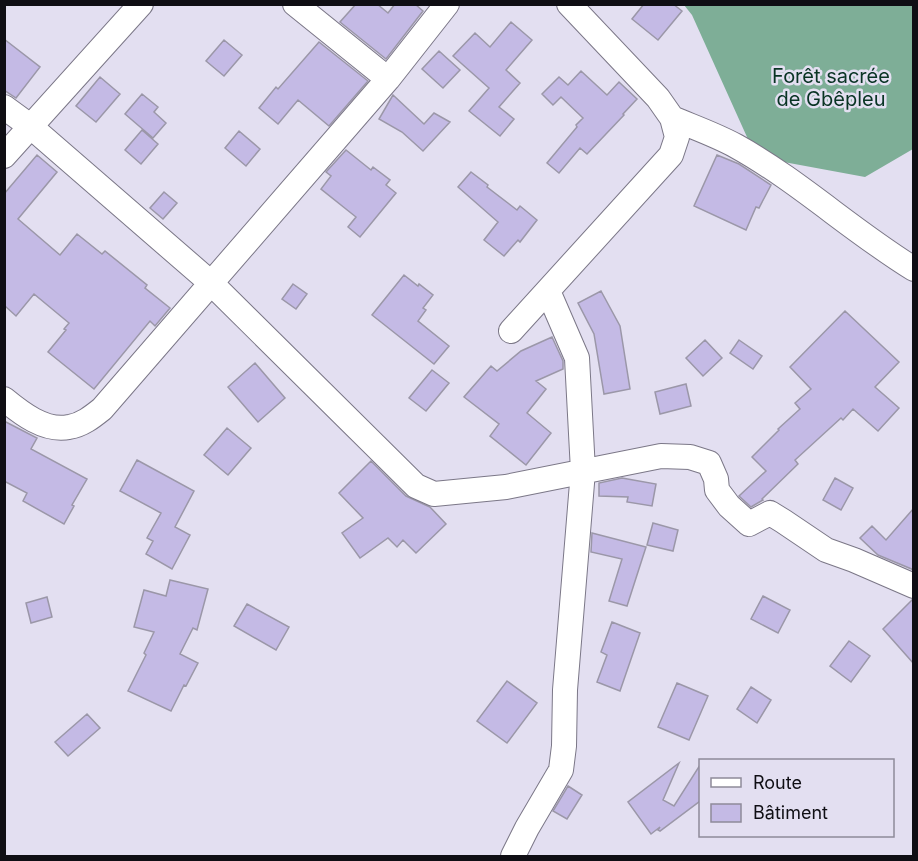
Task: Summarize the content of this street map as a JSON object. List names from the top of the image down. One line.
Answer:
{"parks":["Forêt sacrée de Gbêpleu"],"legend":["Route","Bâtiment"]}
